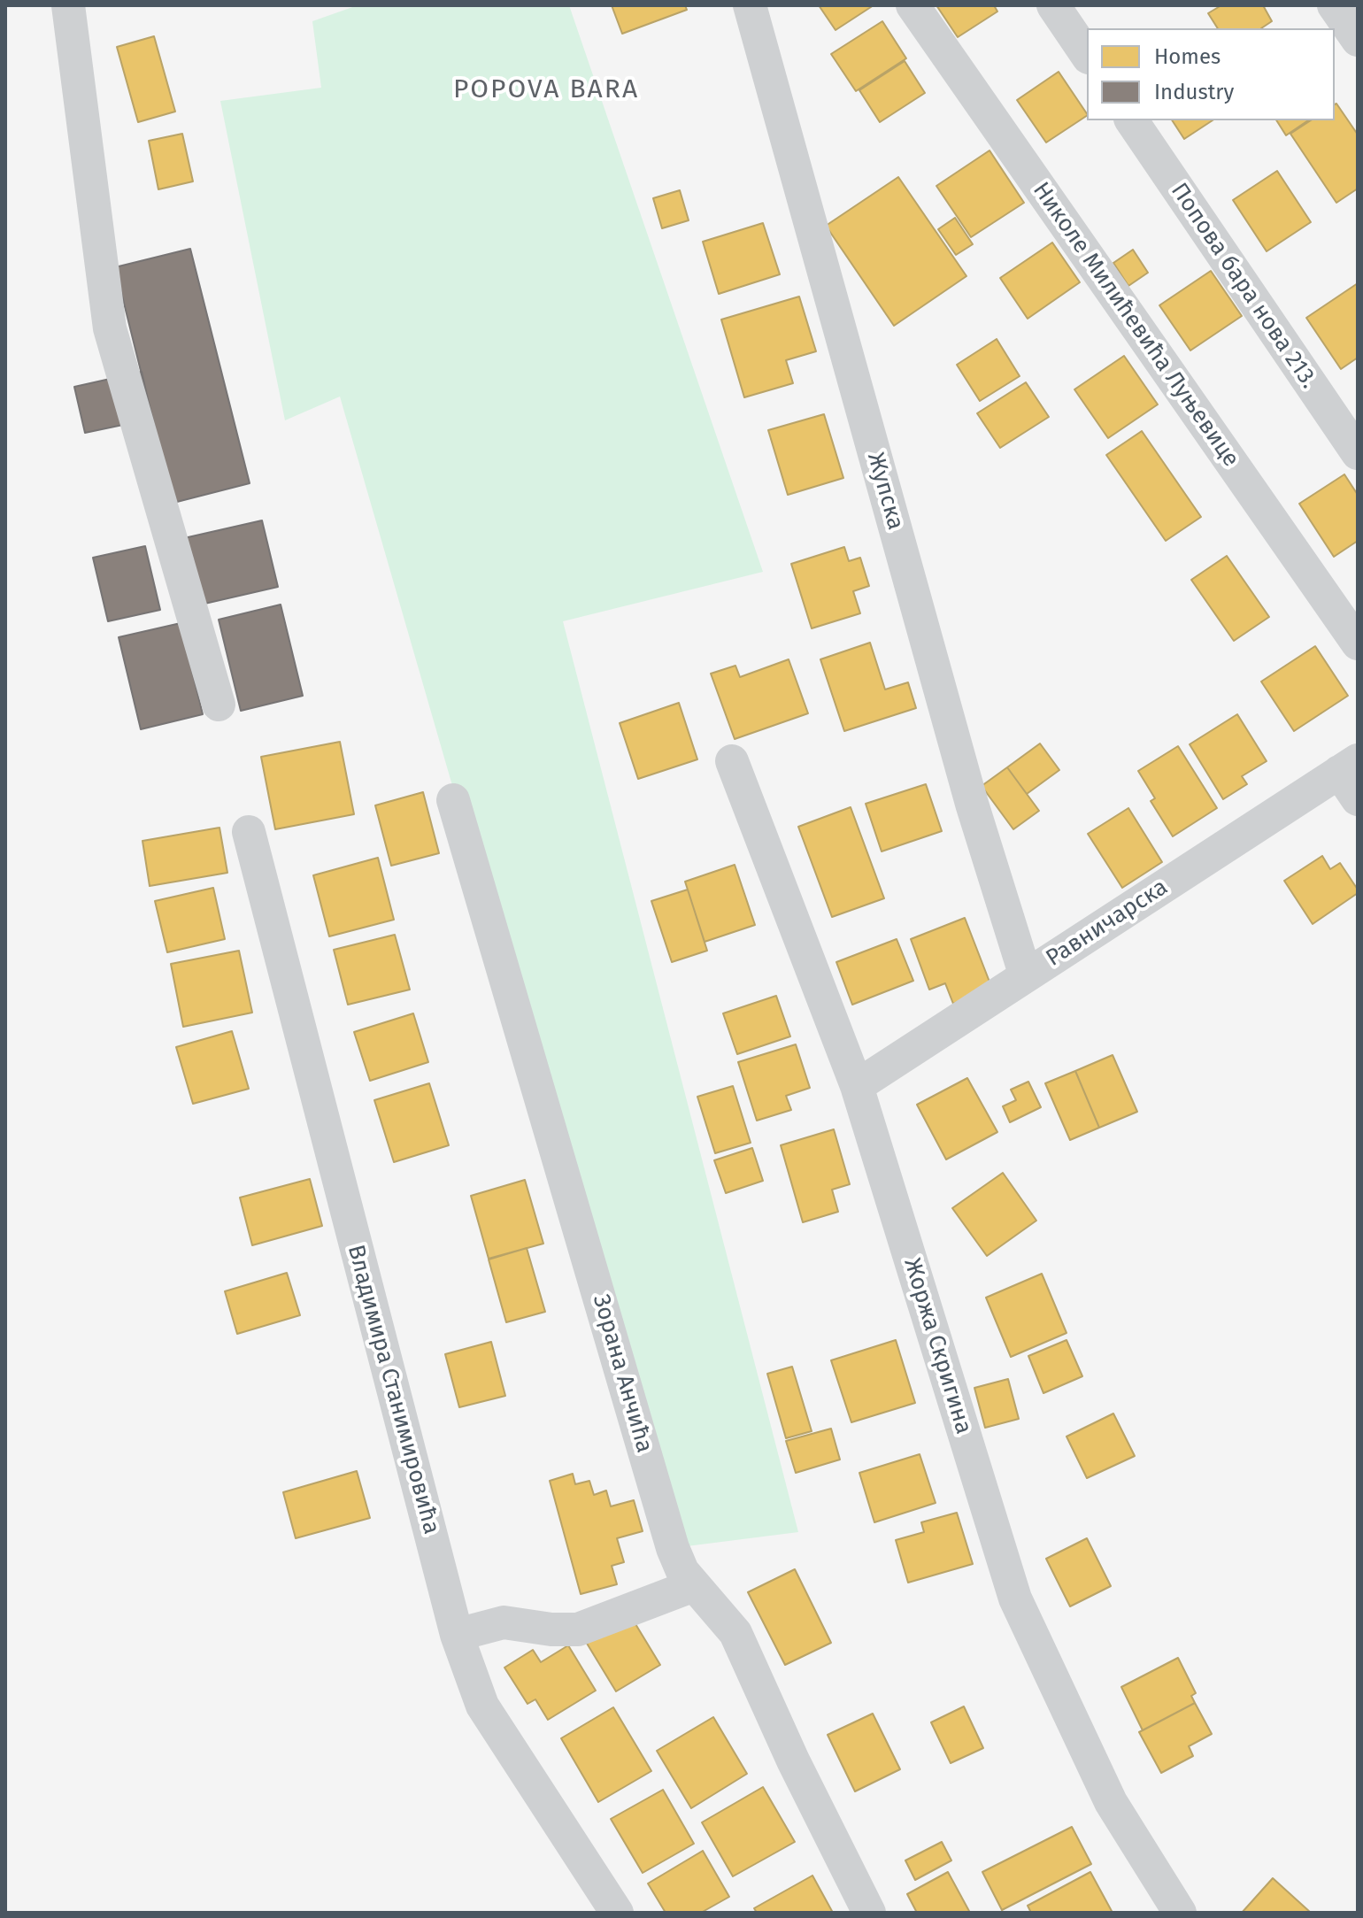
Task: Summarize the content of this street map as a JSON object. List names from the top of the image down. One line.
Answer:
{"streets":{"street":["Попова бара нова 213.","Николе Милићевића Луњевице","Жупска","Равничарска","Жоржа Скригина","Зорана Анчића","Владимира Станимировића"]},"crossings":[["Жупска","Равничарска"],["Равничарска","Жоржа Скригина"]],"districts":["POPOVA BARA"],"legend":["Homes","Industry"]}
